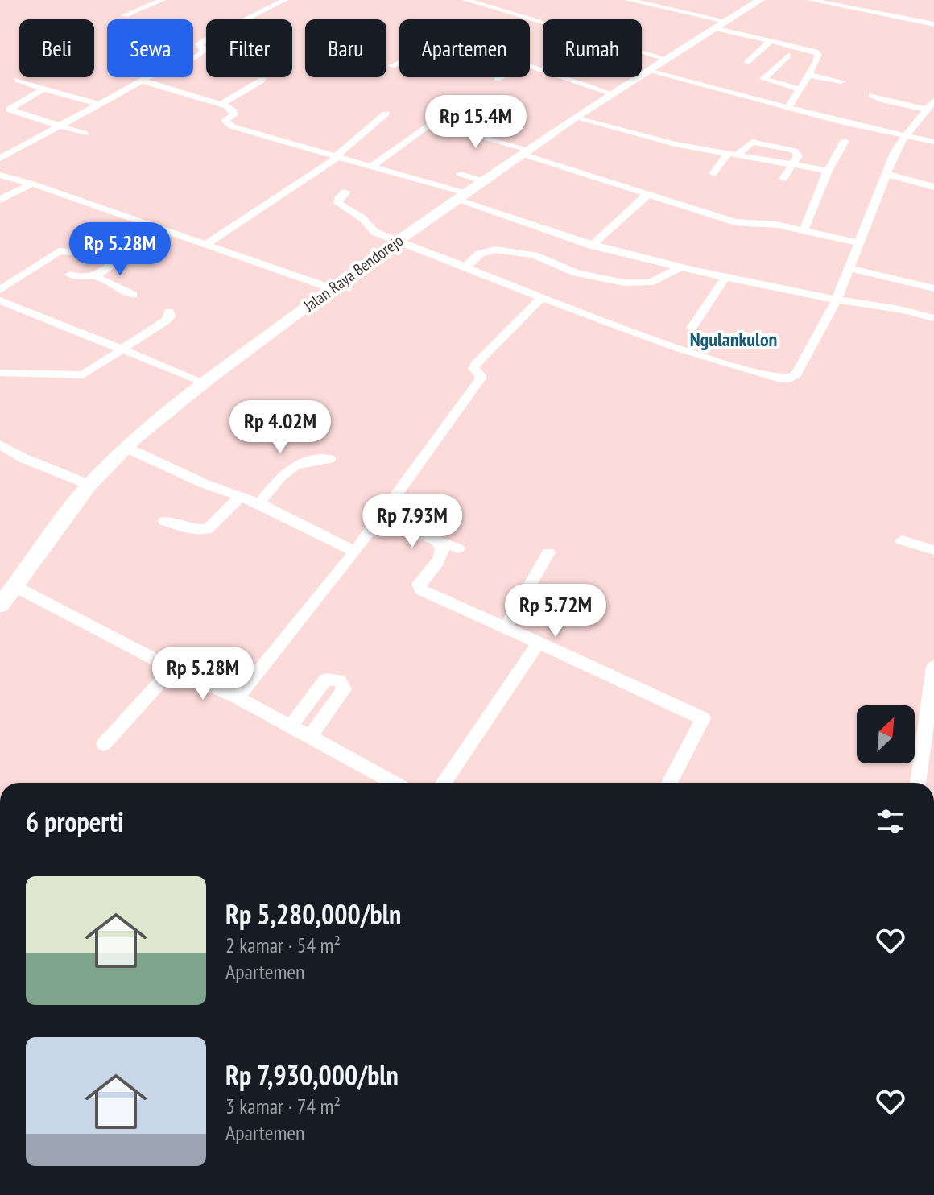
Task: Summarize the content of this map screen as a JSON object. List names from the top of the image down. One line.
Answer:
{"streets":{"main road":["Jalan Raya Bendorejo"]},"districts":["Ngulankulon"],"north":"top right","page":{"chip":["Beli","Sewa","Filter","Baru","Apartemen","Rumah"],"price":["Rp 15.4M","Rp 5.28M","Rp 4.02M","Rp 7.93M","Rp 5.72M","Rp 5.28M"],"heading":"6 properti","list":[{"name":"Rp 5,280,000/bln","note":"2 kamar · 54 m² · Apartemen"},{"name":"Rp 7,930,000/bln","note":"3 kamar · 74 m² · Apartemen"}]}}
